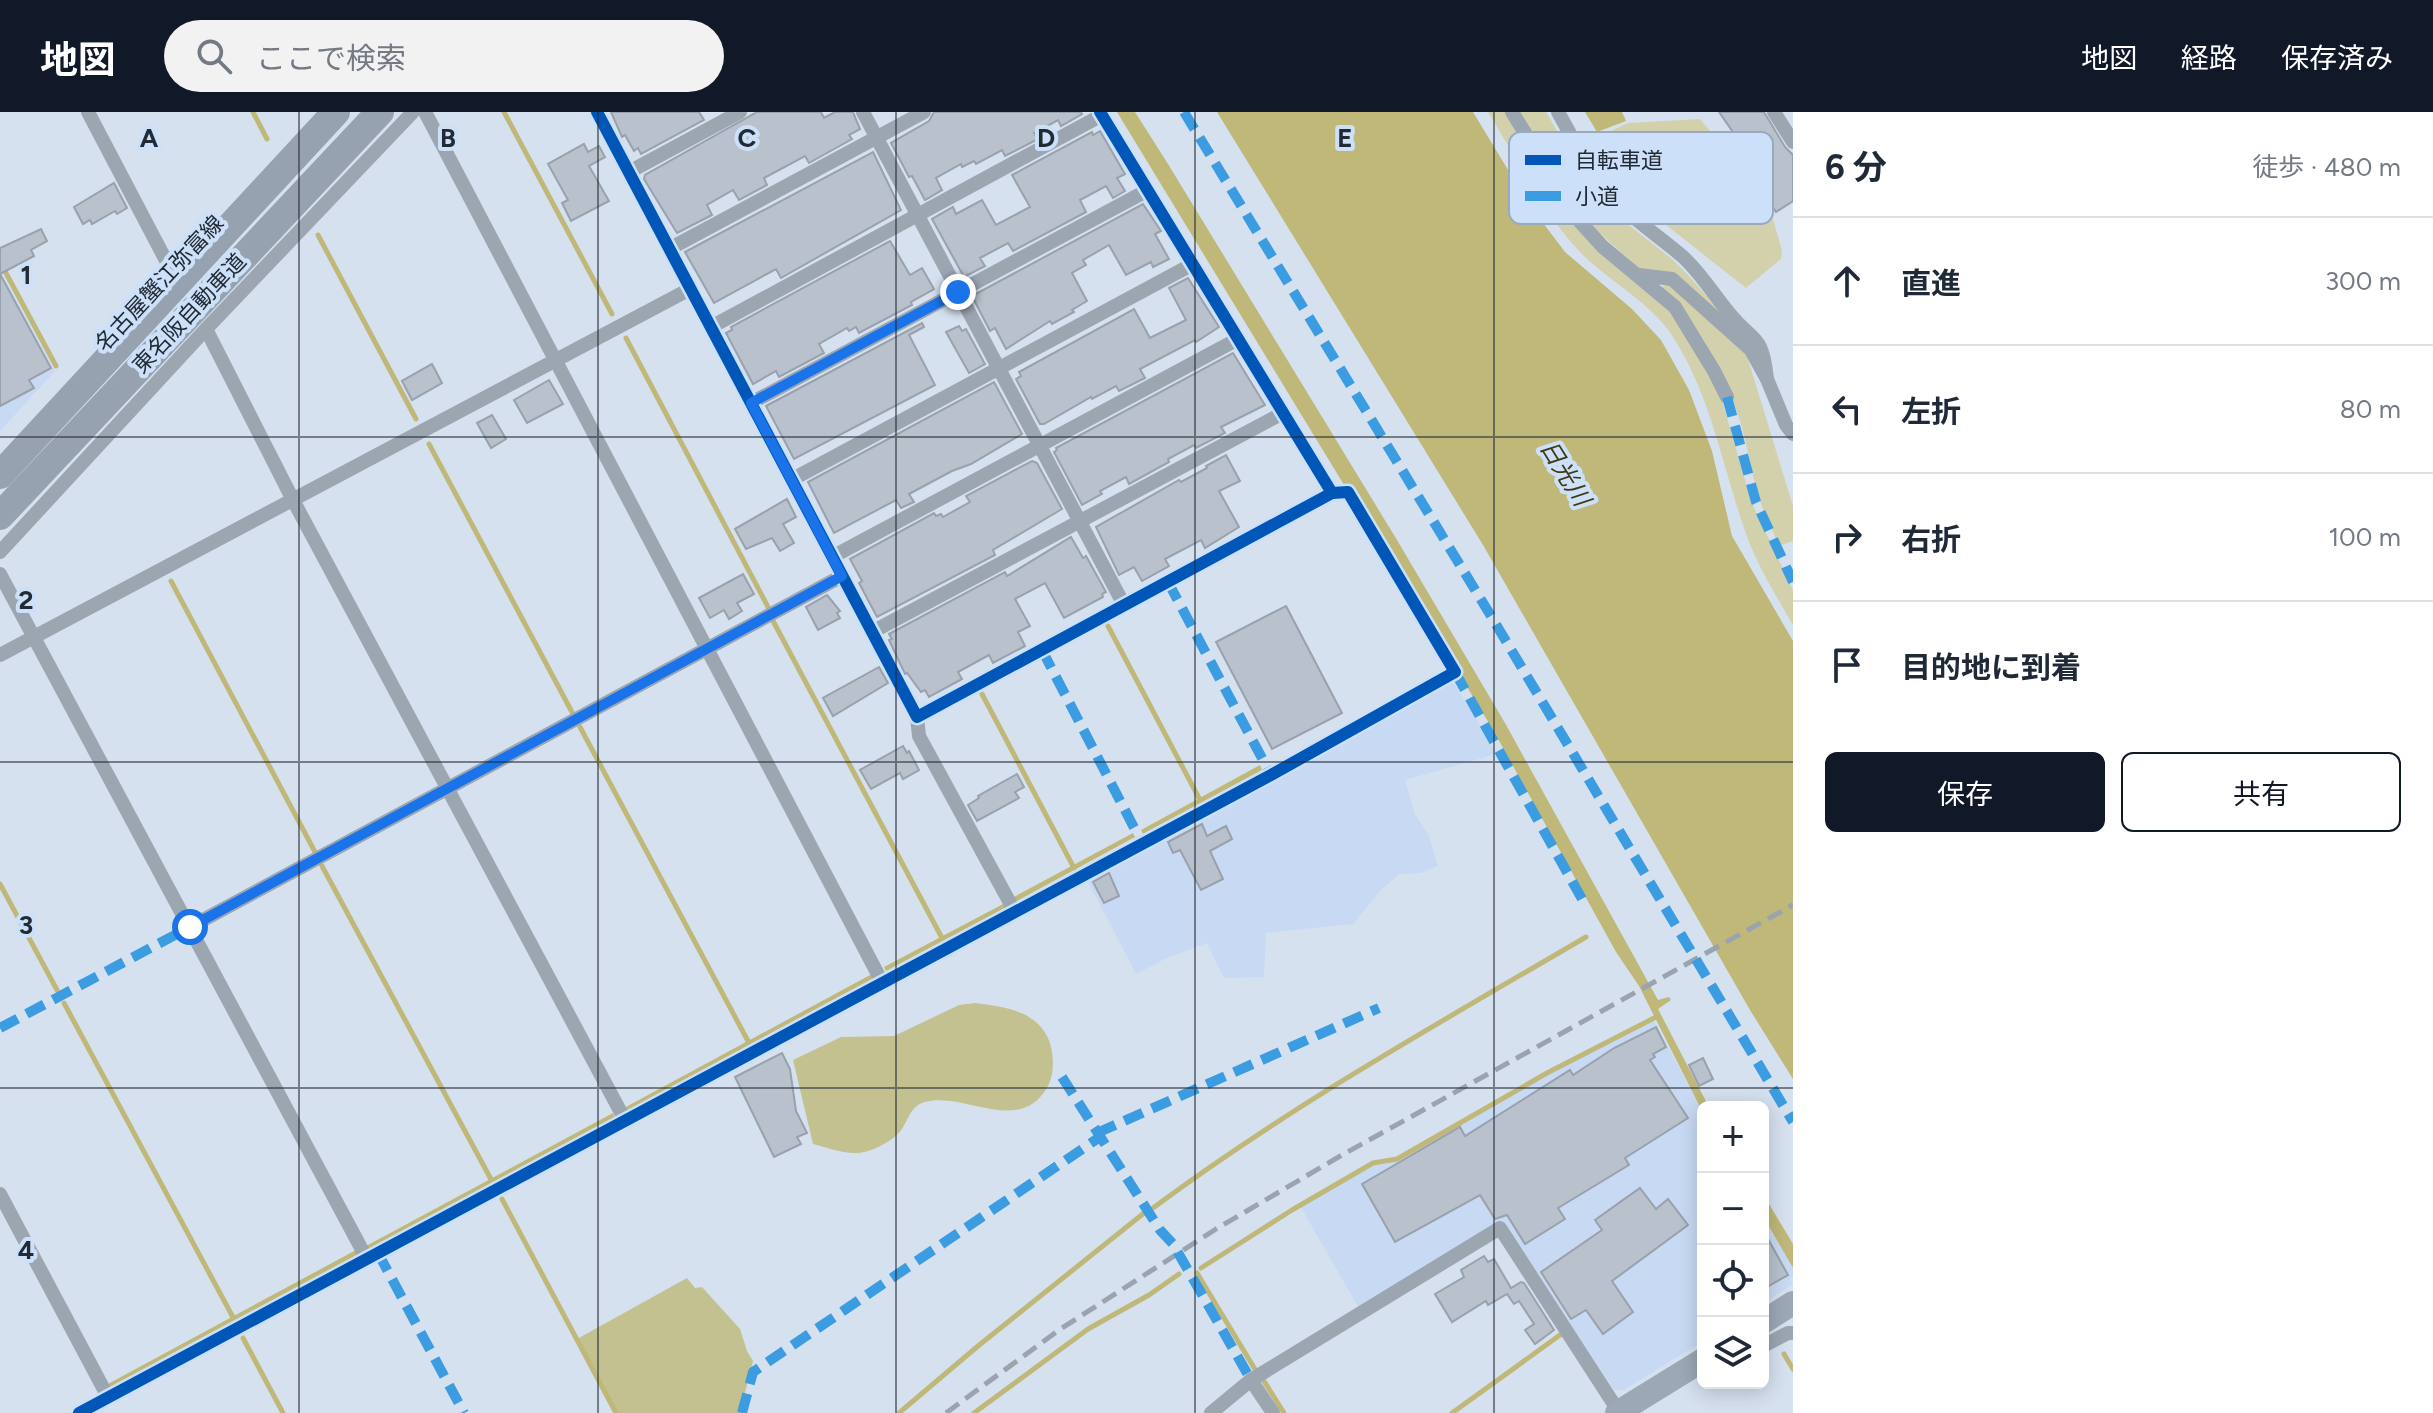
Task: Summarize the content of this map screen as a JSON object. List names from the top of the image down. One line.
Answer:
{"streets":{"highway":["東名阪自動車道"],"main road":["名古屋蟹江弥富線"]},"water":["日光川"],"legend":["自転車道","小道"],"page":{"header":"地図","search":"ここで検索","nav":["地図","経路","保存済み"],"heading":["6 分","徒歩 · 480 m"],"list":[["直進","300 m"],["左折","80 m"],["右折","100 m"],"目的地に到着"],"buttons":["保存","共有"],"map_buttons":["+","−"]},"grid":{"columns":["A","B","C","D","E"],"rows":["1","2","3","4"]}}
